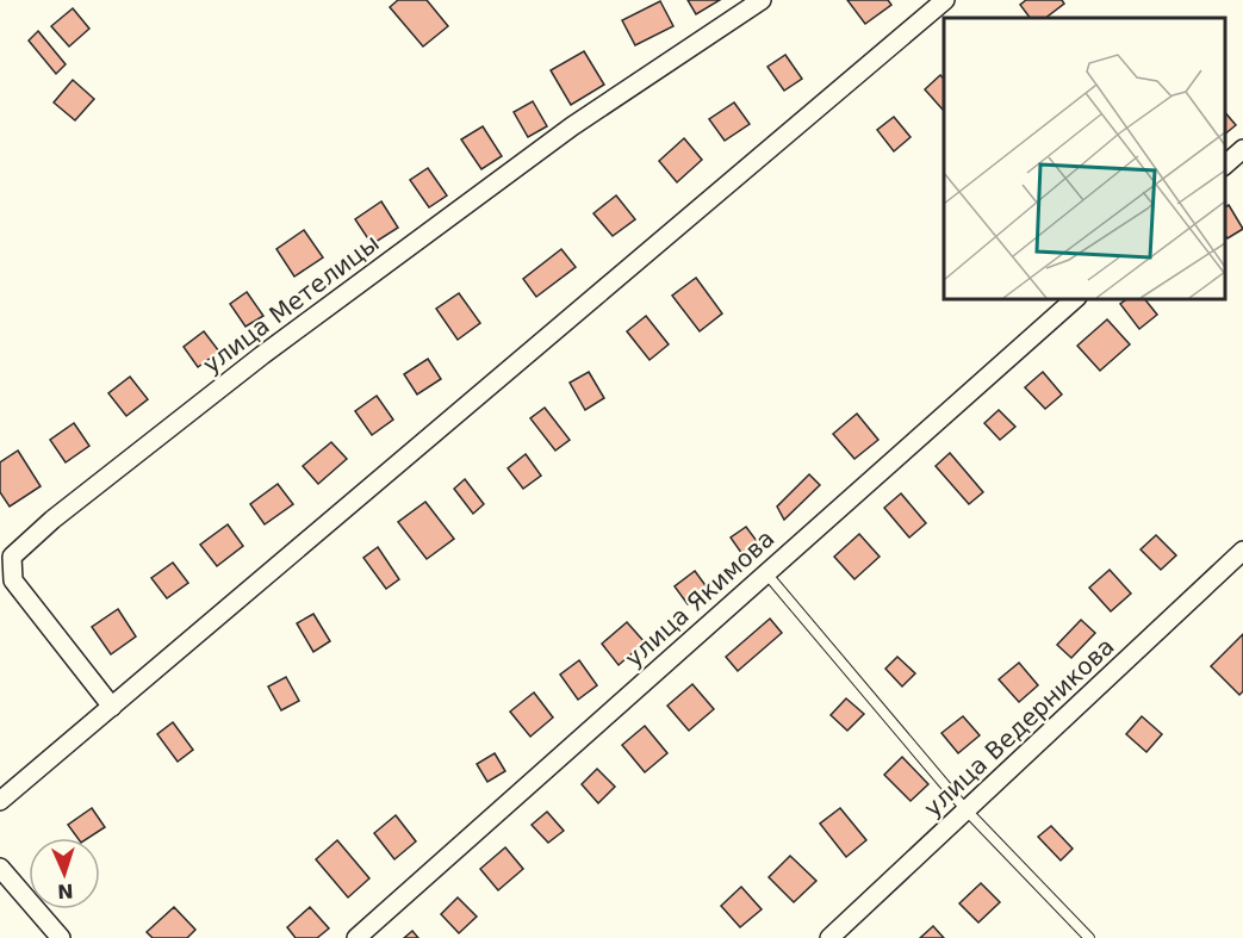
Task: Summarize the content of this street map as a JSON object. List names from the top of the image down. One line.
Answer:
{"streets":{"street":["улица Метелицы","улица Якимова","улица Ведерникова"]},"north":"bottom"}
